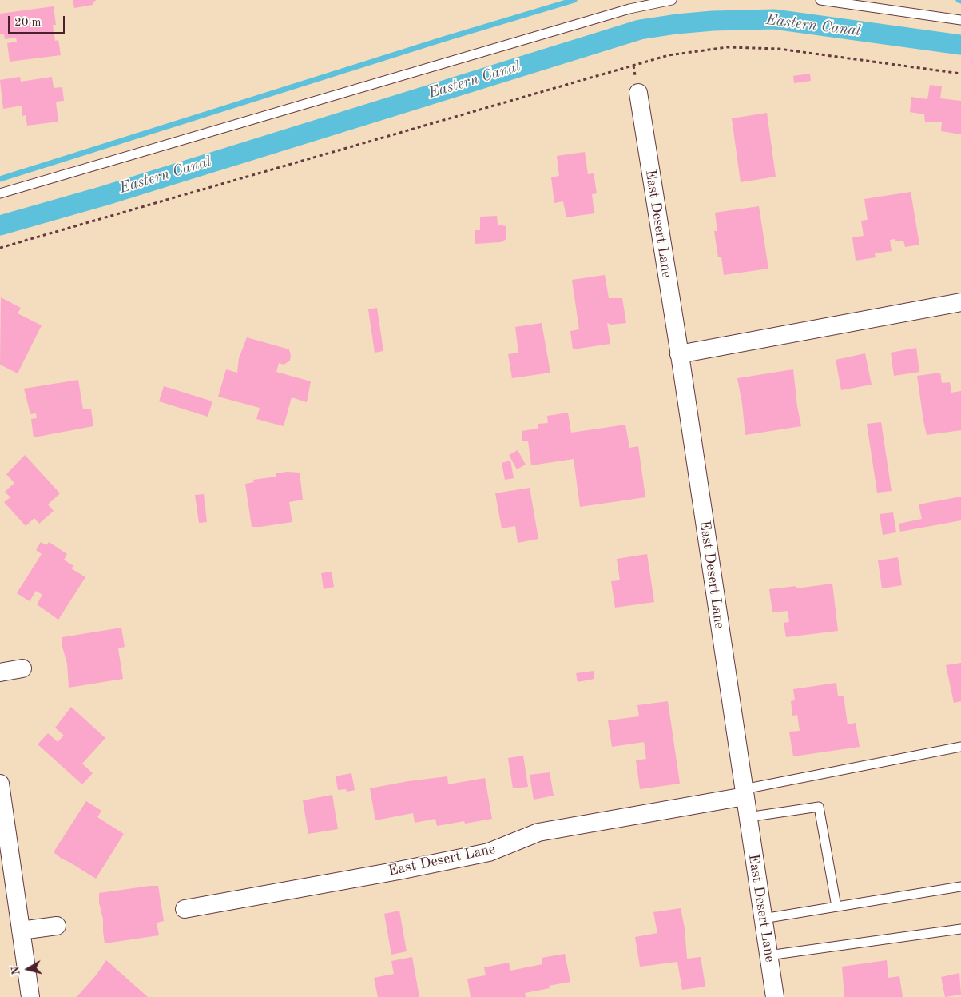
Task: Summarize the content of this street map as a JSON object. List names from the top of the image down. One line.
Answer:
{"streets":{"street":["East Desert Lane"]},"water":["Eastern Canal"],"scale_bar":"20 m","north":"left"}
